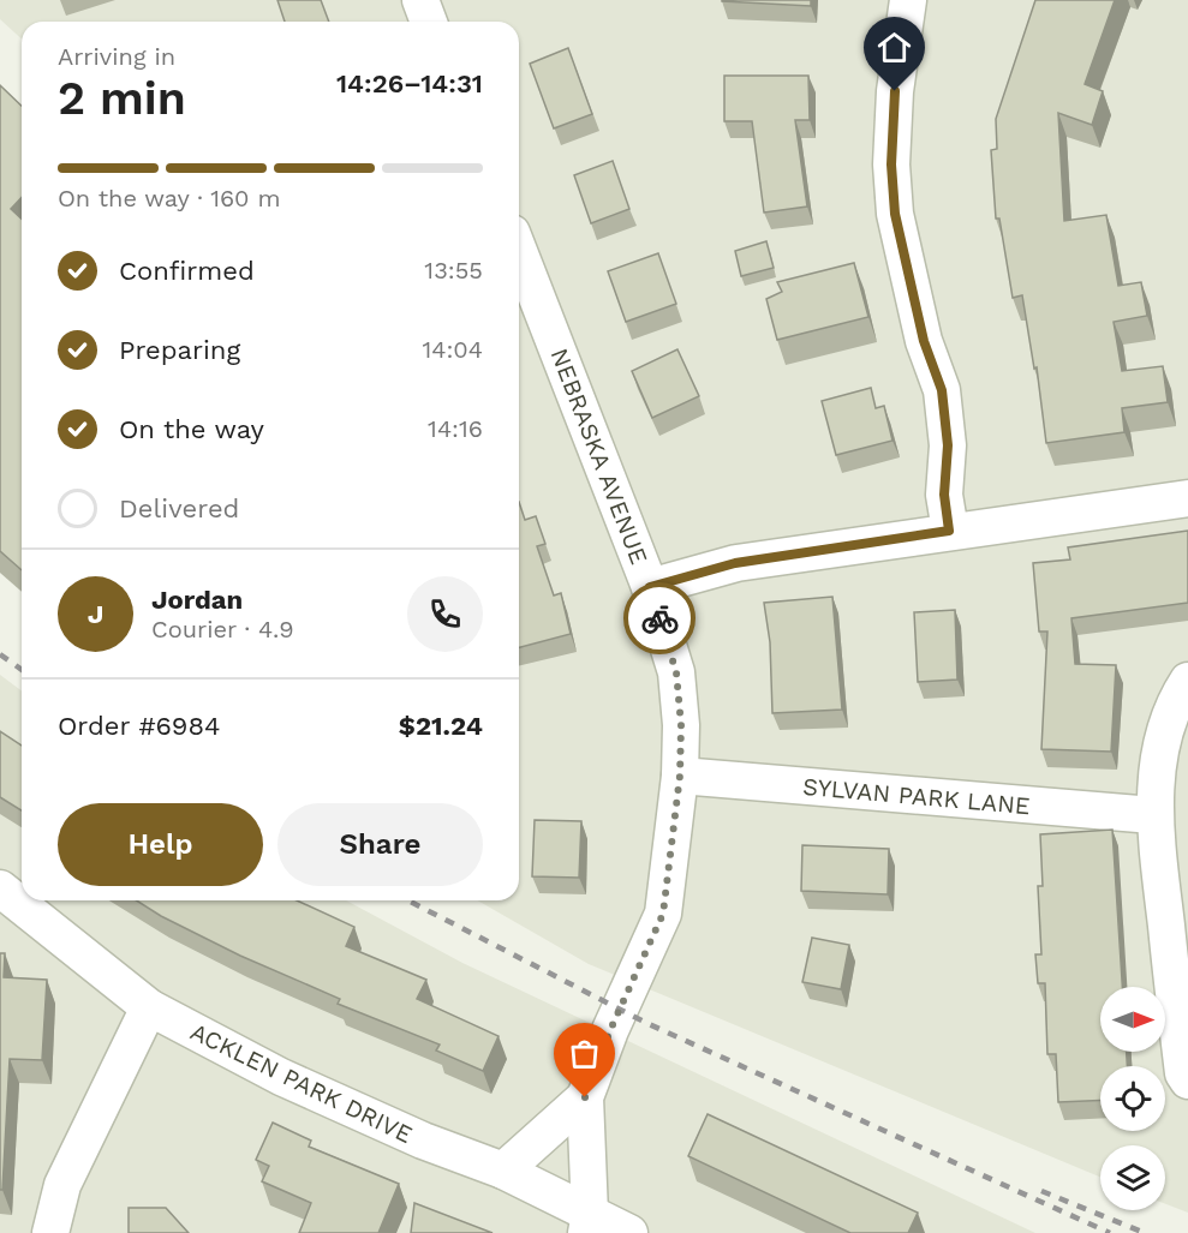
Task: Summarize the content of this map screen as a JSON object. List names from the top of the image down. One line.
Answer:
{"streets":{"street":["NEBRASKA AVENUE","SYLVAN PARK LANE","ACKLEN PARK DRIVE"]},"crossings":[["NEBRASKA AVENUE","SYLVAN PARK LANE"]],"north":"right","page":{"heading":["2 min","Arriving in","14:26–14:31"],"panel":["Jordan","Courier · 4.9","Order #6984","$21.24"],"bar":"On the way · 160 m","list":[["Confirmed","13:55"],["Preparing","14:04"],["On the way","14:16"],"Delivered"],"round":"J","buttons":["Help","Share"]}}
